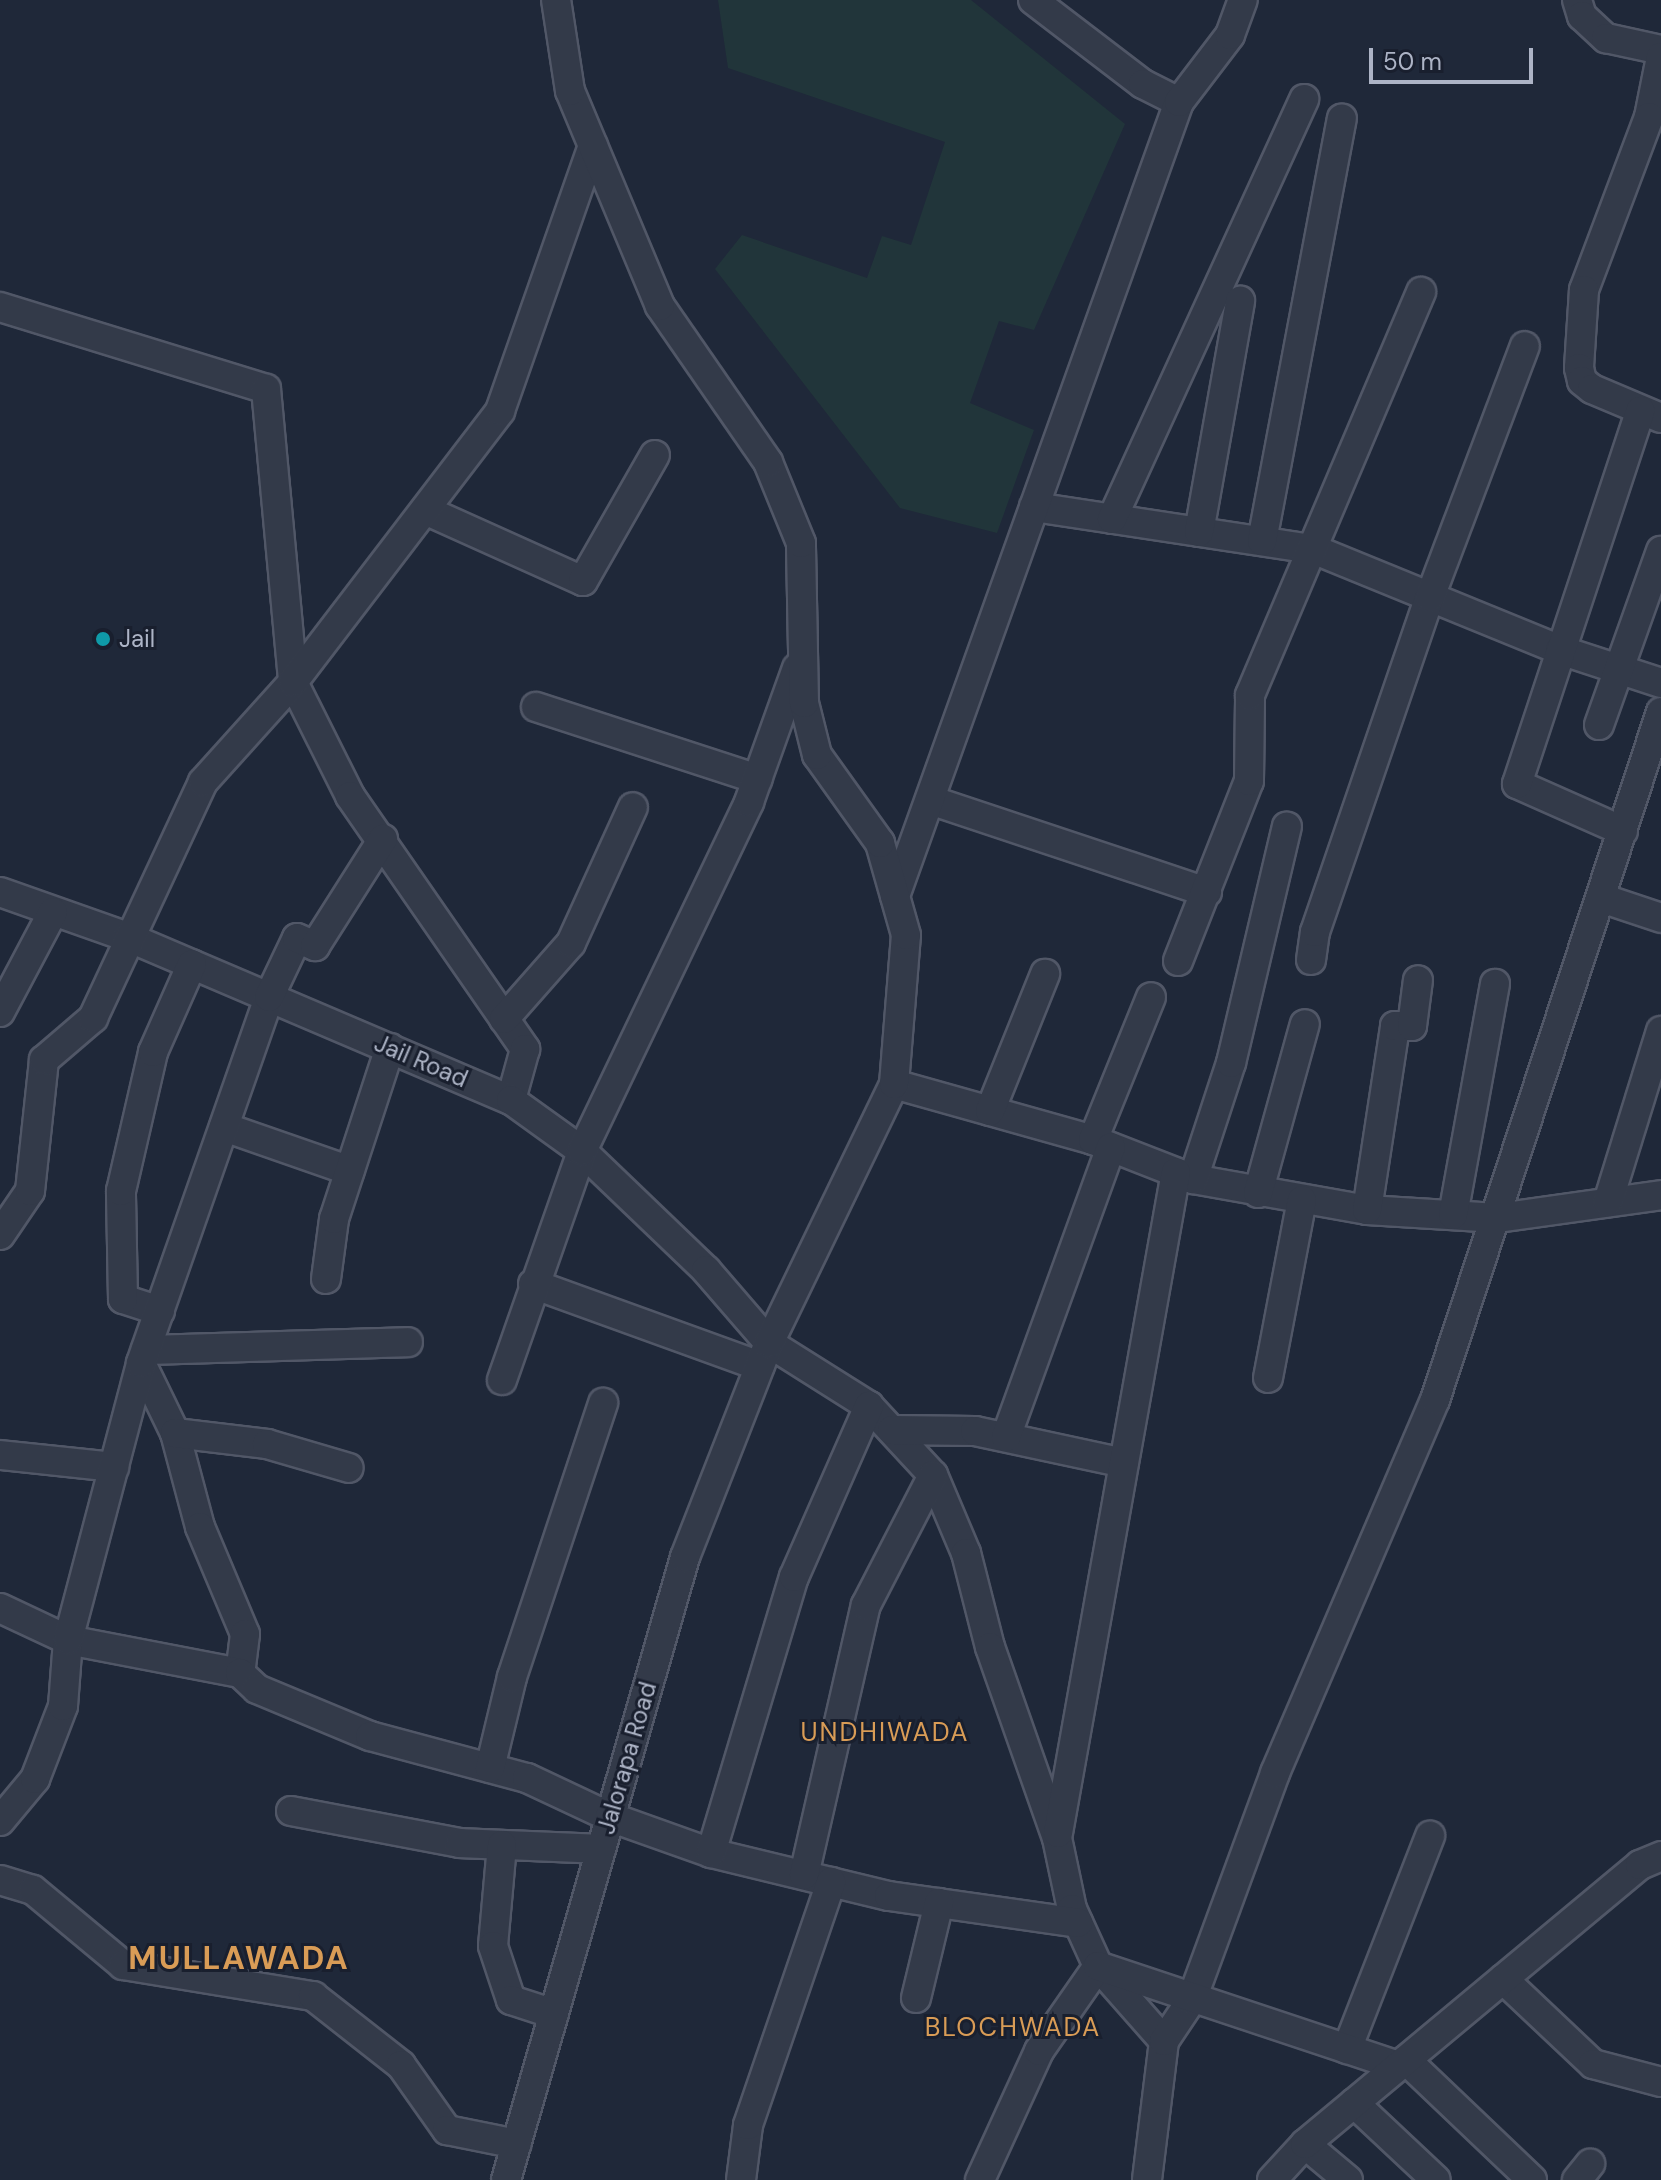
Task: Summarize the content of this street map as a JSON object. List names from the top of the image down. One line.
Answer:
{"streets":{"street":["Jail Road","Jalorapa Road"]},"crossings":[["Jail Road","Jalorapa Road"]],"districts":["UNDHIWADA","MULLAWADA","BLOCHWADA"],"places":["Jail"],"scale_bar":"50 m"}
